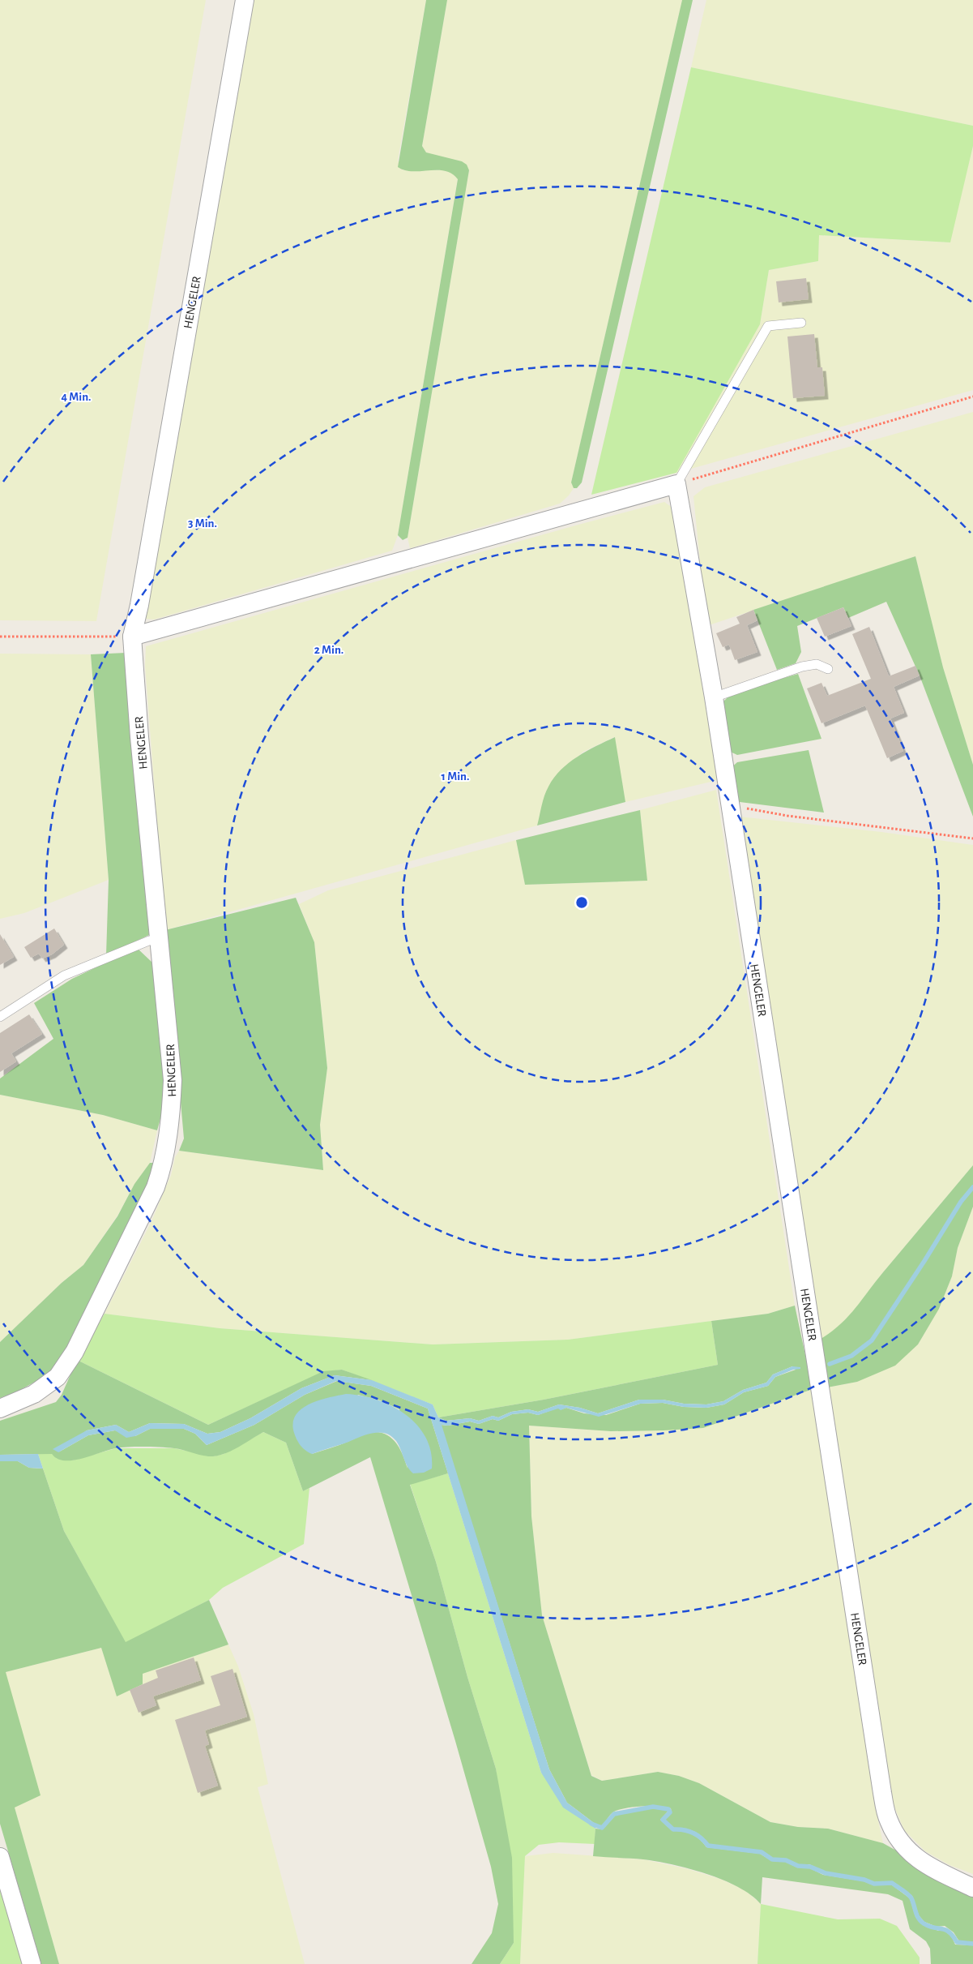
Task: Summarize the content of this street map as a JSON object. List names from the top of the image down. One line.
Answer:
{"streets":{"street":["HENGELER"]},"rings":["4 Min.","3 Min.","2 Min.","1 Min."]}
